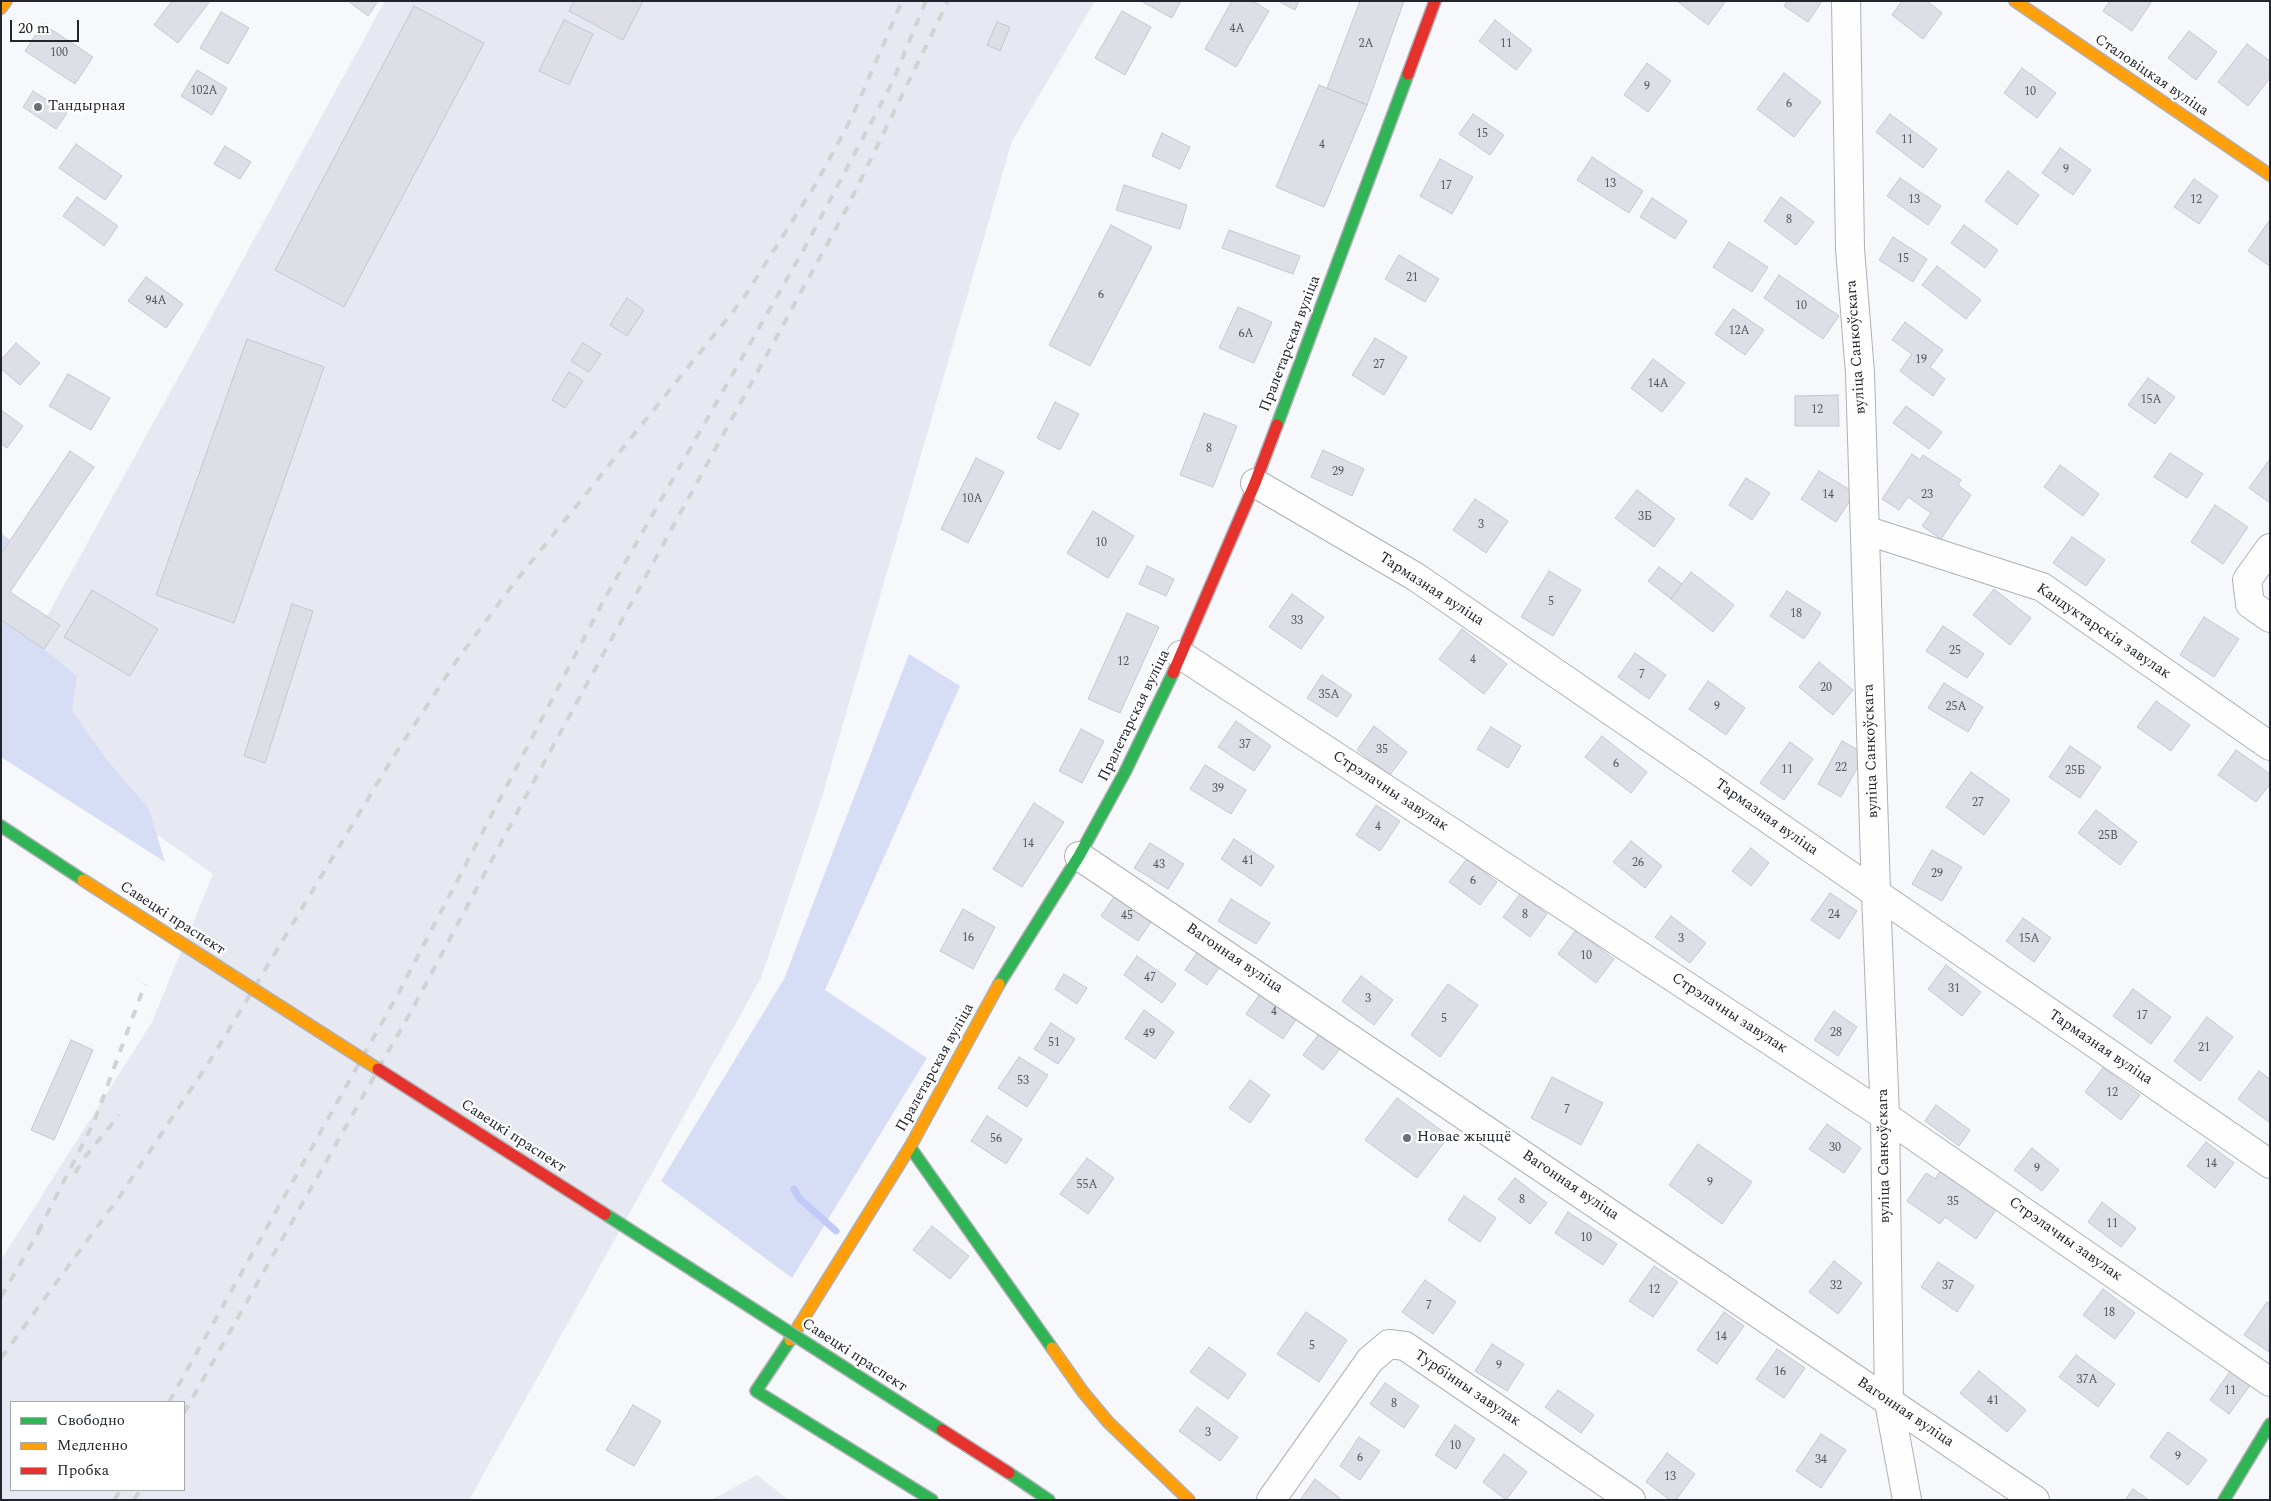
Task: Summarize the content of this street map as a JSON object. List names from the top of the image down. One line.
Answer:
{"streets":{"main road":["Сталовіцкая вуліца","Пралетарская вуліца","Савецкі праспект"],"street":["вуліца Санкоўскага","Тармазная вуліца","Кандуктарскія завулак","Стрэлачны завулак","Вагонная вуліца","Турбінны завулак"]},"crossings":[["Пралетарская вуліца","Тармазная вуліца"],["Пралетарская вуліца","Стрэлачны завулак"],["Пралетарская вуліца","Вагонная вуліца"],["вуліца Санкоўскага","Тармазная вуліца"],["вуліца Санкоўскага","Кандуктарскія завулак"],["вуліца Санкоўскага","Стрэлачны завулак"],["вуліца Санкоўскага","Вагонная вуліца"]],"places":["Тандырная","Новае жыццё"],"house_numbers":["4А","2А","11","100","9","102А","10","6","15","11","4","9","13","17","13","12","8","15","21","6","94А","10","12А","6А","19","27","14А","15А","12","8","29","14","23","10А","3Б","3","10","5","18","33","25","4","12","7","20","35А","9","25А","37","35","6","22","11","25Б","39","27","4","25В","14","41","26","43","29","6","8","24","45","16","3","15А","10","47","31","3","4","17","5","28","49","51","21","53","12","7","56","30","14","9","9","55А","8","35","11","10","32","37","12","7","18","14","5","9","16","37А","11","41","8","3","10","9","6","34","13"],"legend":["Свободно","Медленно","Пробка"],"scale_bar":"20 m"}
